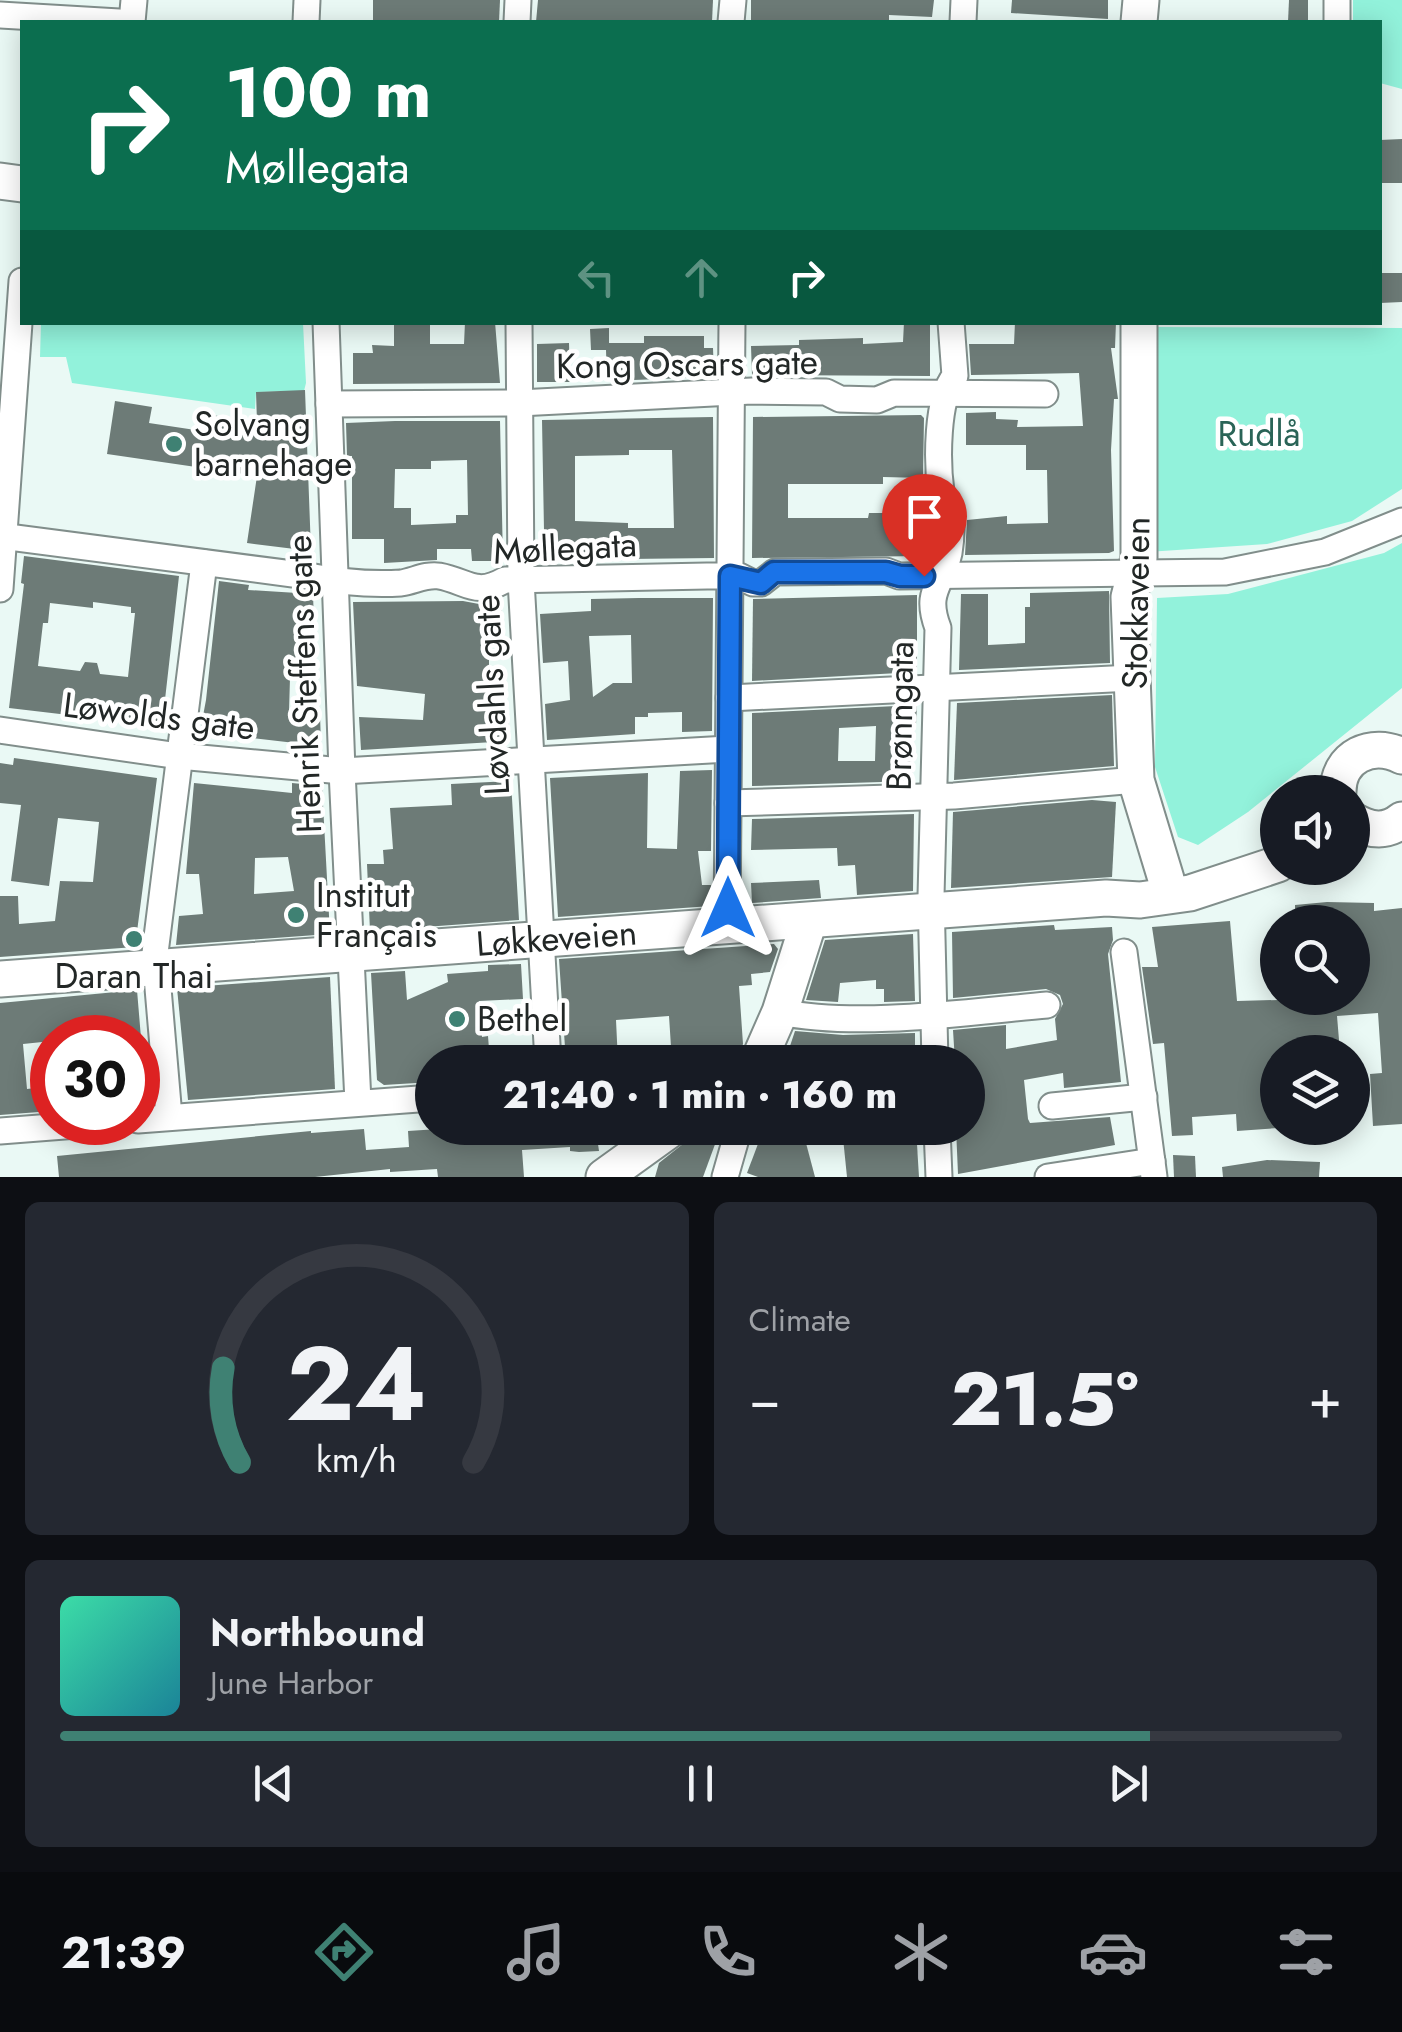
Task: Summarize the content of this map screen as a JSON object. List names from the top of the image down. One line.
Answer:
{"streets":{"main road":["Stokkaveien","Løkkeveien"],"street":["Kong Oscars gate","Møllegata","Henrik Steffens gate","Løvdahls gate","Løwolds gate","Brønngata"]},"crossings":[["Kong Oscars gate","Henrik Steffens gate"],["Kong Oscars gate","Løvdahls gate"],["Kong Oscars gate","Brønngata"],["Møllegata","Stokkaveien"],["Møllegata","Henrik Steffens gate"],["Møllegata","Løvdahls gate"],["Møllegata","Brønngata"],["Stokkaveien","Løkkeveien"],["Henrik Steffens gate","Løwolds gate"],["Henrik Steffens gate","Løkkeveien"],["Løvdahls gate","Løwolds gate"],["Løvdahls gate","Løkkeveien"],["Brønngata","Løkkeveien"]],"parks":["Rudlå"],"places":["Solvang barnehage","Institut Français","Daran Thai","Bethel"],"page":{"turn":["100 m","Møllegata"],"limit":"30","trip":"21:40 · 1 min · 160 m","tile":"Climate","heat":["−","21.5°","+"],"song":["Northbound","June Harbor"],"tabs":"21:39","gauge":["24","km/h"]}}
